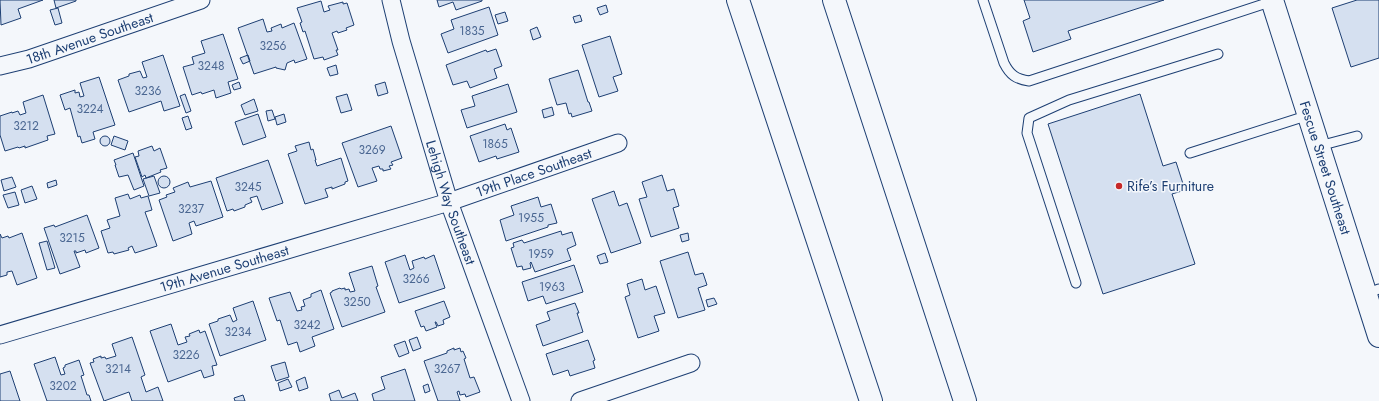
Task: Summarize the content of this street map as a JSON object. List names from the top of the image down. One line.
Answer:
{"streets":{"main road":["Fescue Street Southeast"],"street":["18th Avenue Southeast","19th Place Southeast","Lehigh Way Southeast","19th Avenue Southeast"]},"crossings":[["19th Place Southeast","Lehigh Way Southeast"],["19th Place Southeast","19th Avenue Southeast"],["Lehigh Way Southeast","19th Avenue Southeast"]],"places":["Rife’s Furniture"],"house_numbers":["1835","3256","3248","3236","3224","3212","1865","3269","3245","3237","1955","3215","1959","3266","1963","3250","3242","3234","3226","3214","3267","3202"]}
